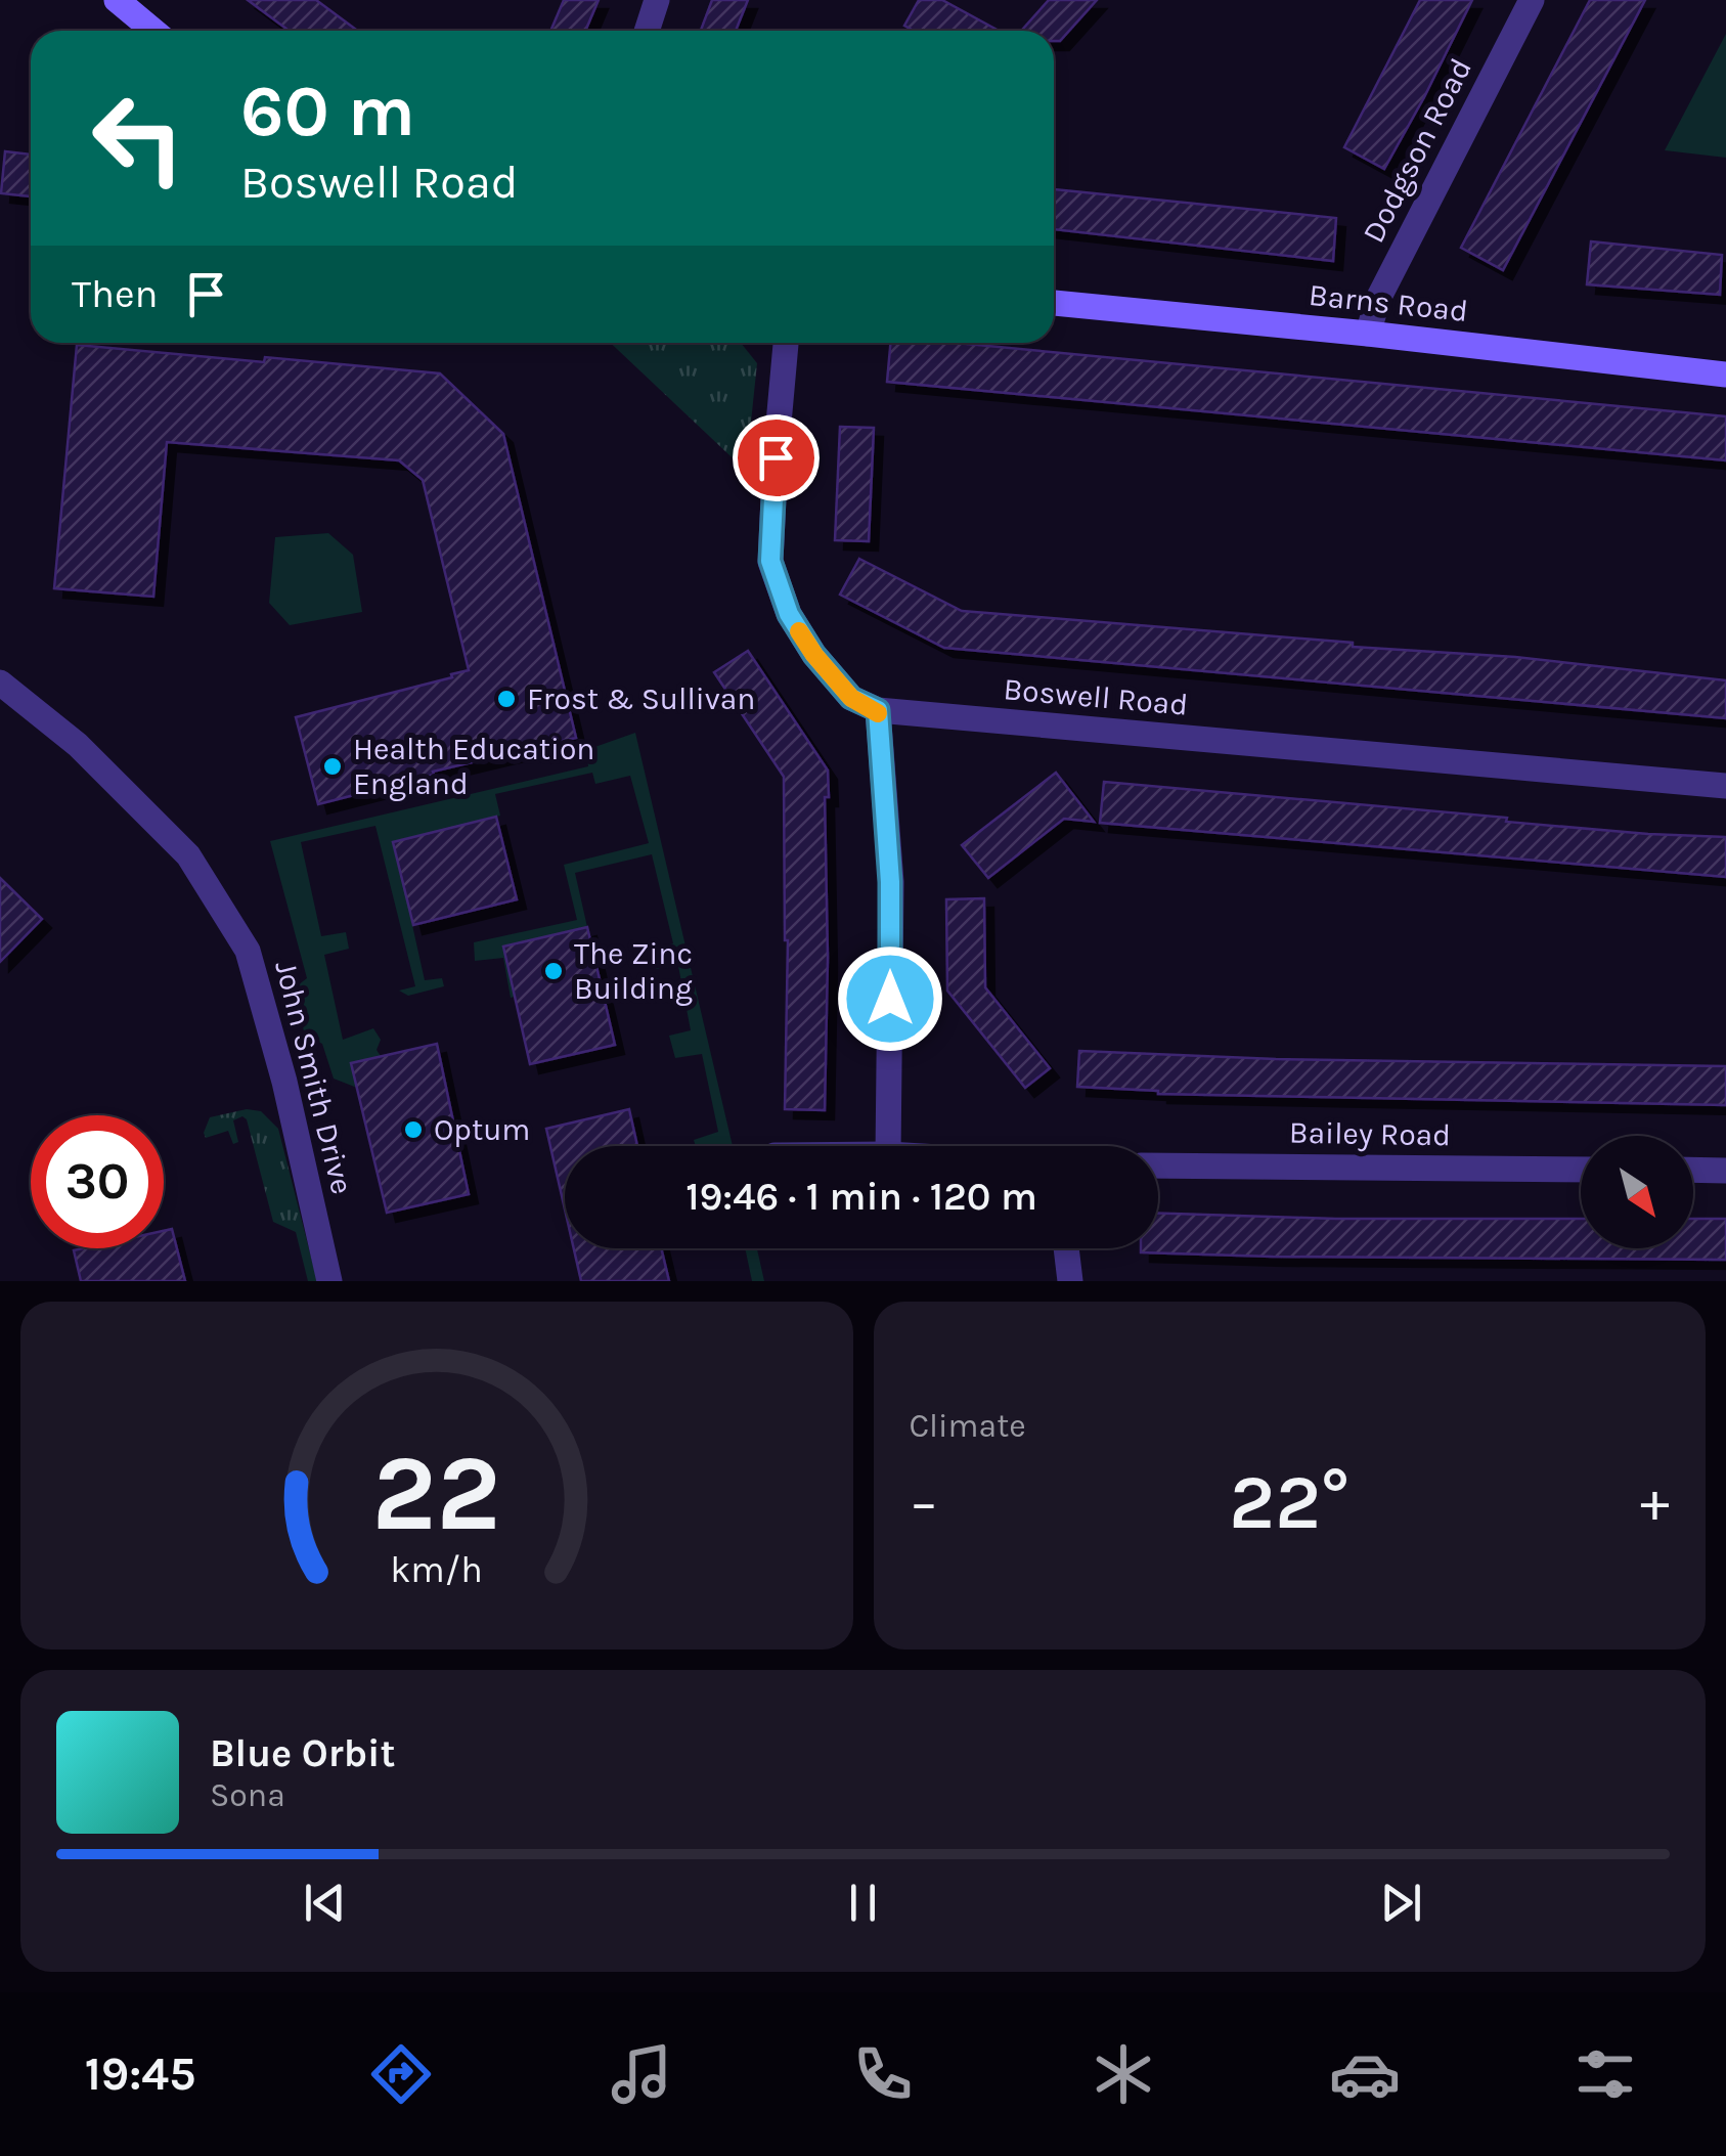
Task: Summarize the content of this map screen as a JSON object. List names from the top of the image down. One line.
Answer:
{"streets":{"street":["Dodgson Road","Barns Road","Boswell Road","John Smith Drive","Bailey Road"]},"crossings":[["Dodgson Road","Barns Road"]],"places":["Frost & Sullivan","Health Education England","The Zinc Building","Optum"],"north":"bottom right","page":{"turn":["60 m","Boswell Road"],"then":"Then","limit":"30","trip":"19:46 · 1 min · 120 m","tile":"Climate","heat":["−","22°","+"],"song":["Blue Orbit","Sona"],"tabs":"19:45","gauge":["22","km/h"]}}
